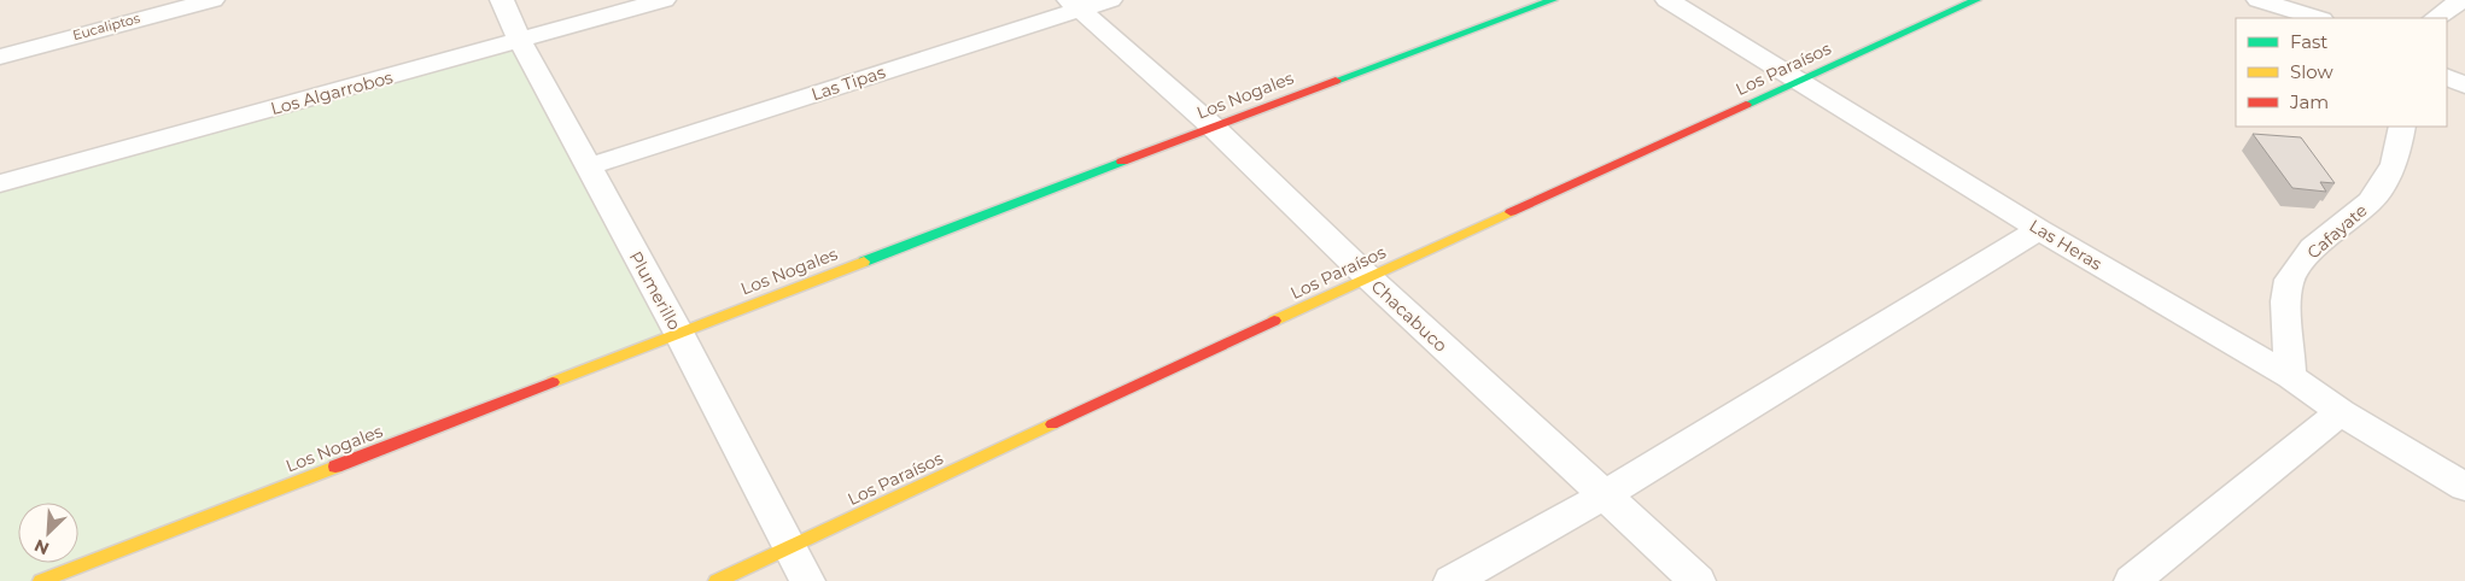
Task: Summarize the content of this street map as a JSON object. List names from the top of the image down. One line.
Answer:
{"streets":{"street":["Eucaliptos","Los Paraísos","Las Tipas","Los Algarrobos","Los Nogales","Cafayate","Las Heras","Plumerillo","Chacabuco"]},"crossings":[["Los Paraísos","Las Heras"],["Los Paraísos","Plumerillo"],["Los Paraísos","Chacabuco"],["Las Tipas","Plumerillo"],["Las Tipas","Chacabuco"],["Los Algarrobos","Plumerillo"],["Los Nogales","Plumerillo"],["Los Nogales","Chacabuco"],["Cafayate","Las Heras"]],"legend":["Fast","Slow","Jam"],"north":"bottom left"}
